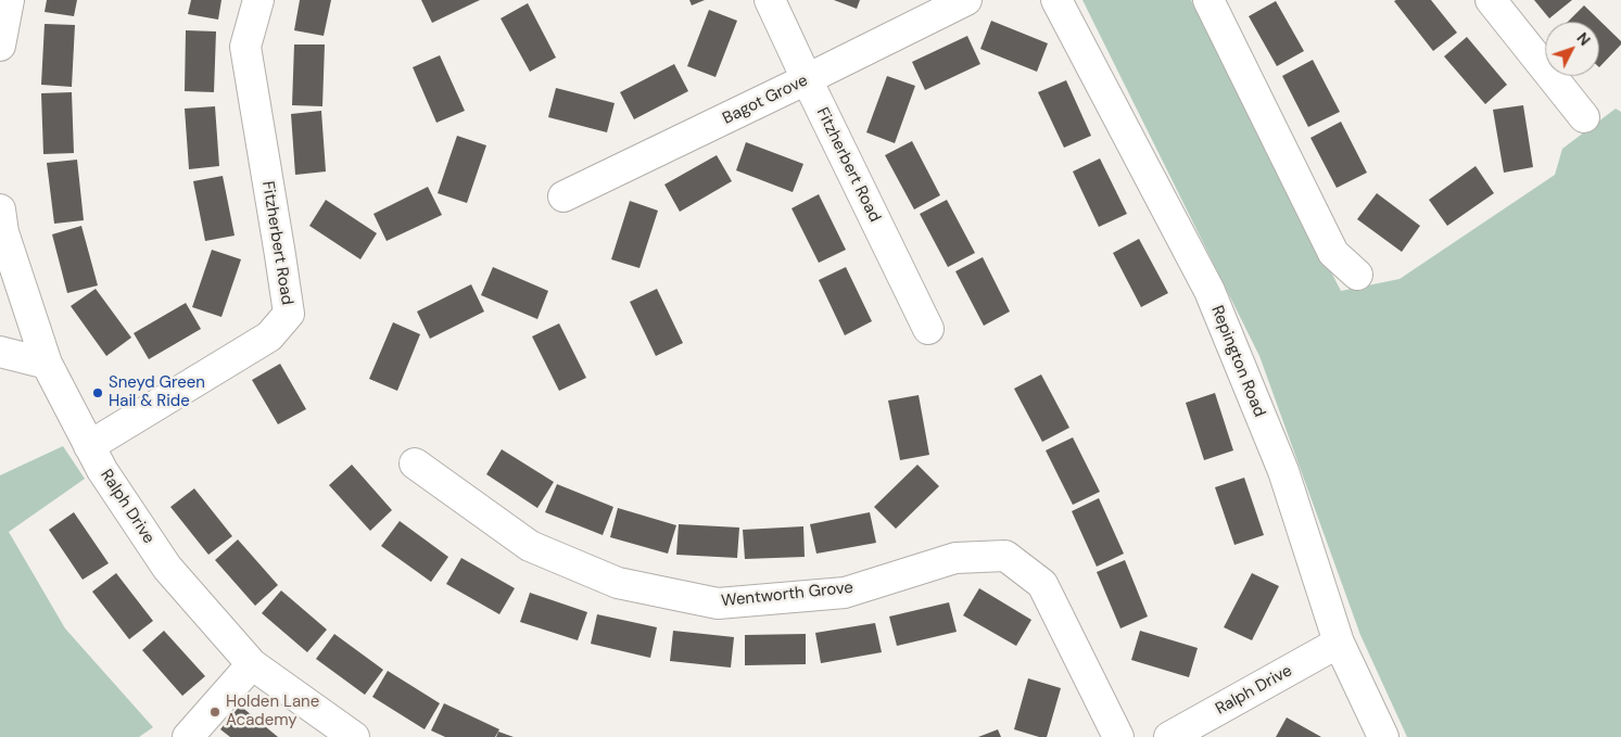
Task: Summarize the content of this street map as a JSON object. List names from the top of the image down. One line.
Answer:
{"streets":{"street":["Bagot Grove","Fitzherbert Road","Repington Road","Ralph Drive","Wentworth Grove"]},"crossings":[["Bagot Grove","Fitzherbert Road"],["Fitzherbert Road","Ralph Drive"],["Repington Road","Ralph Drive"]],"places":["Sneyd Green Hail & Ride","Holden Lane Academy"],"north":"top right"}
